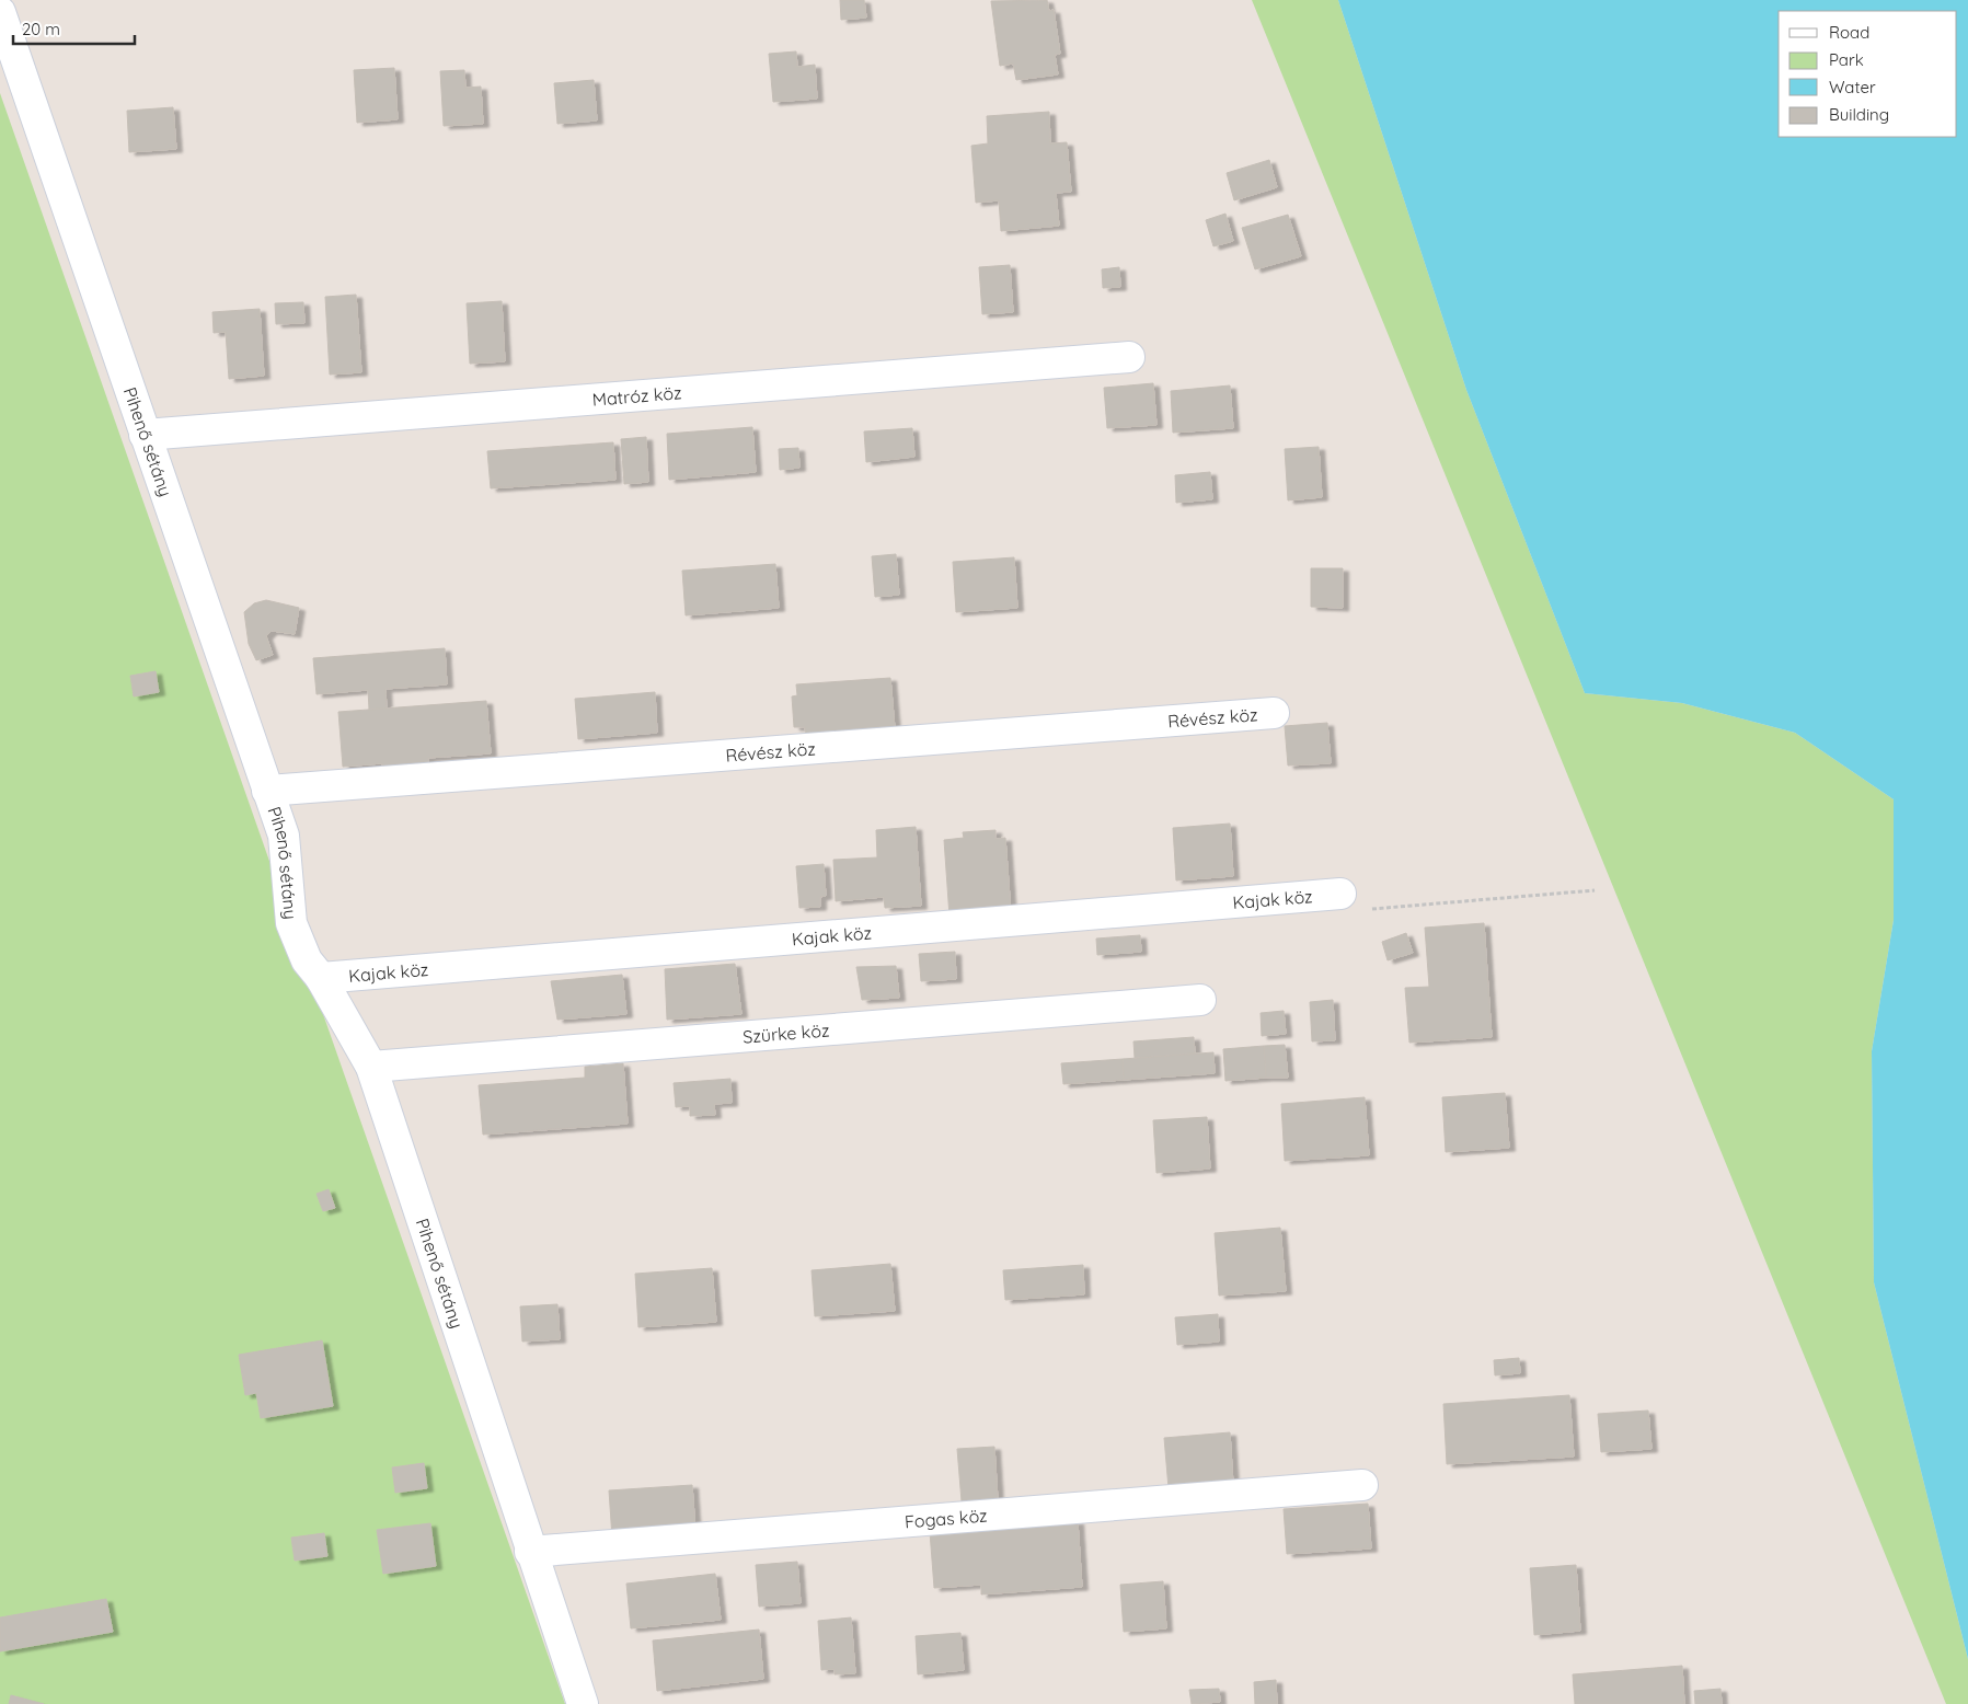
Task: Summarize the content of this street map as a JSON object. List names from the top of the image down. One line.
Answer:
{"streets":{"street":["Matróz köz","Pihenő sétány","Révész köz","Kajak köz","Szürke köz","Fogas köz"]},"crossings":[["Matróz köz","Pihenő sétány"],["Pihenő sétány","Révész köz"],["Pihenő sétány","Kajak köz"],["Pihenő sétány","Szürke köz"],["Pihenő sétány","Fogas köz"]],"legend":["Road","Park","Water","Building"],"scale_bar":"20 m"}
